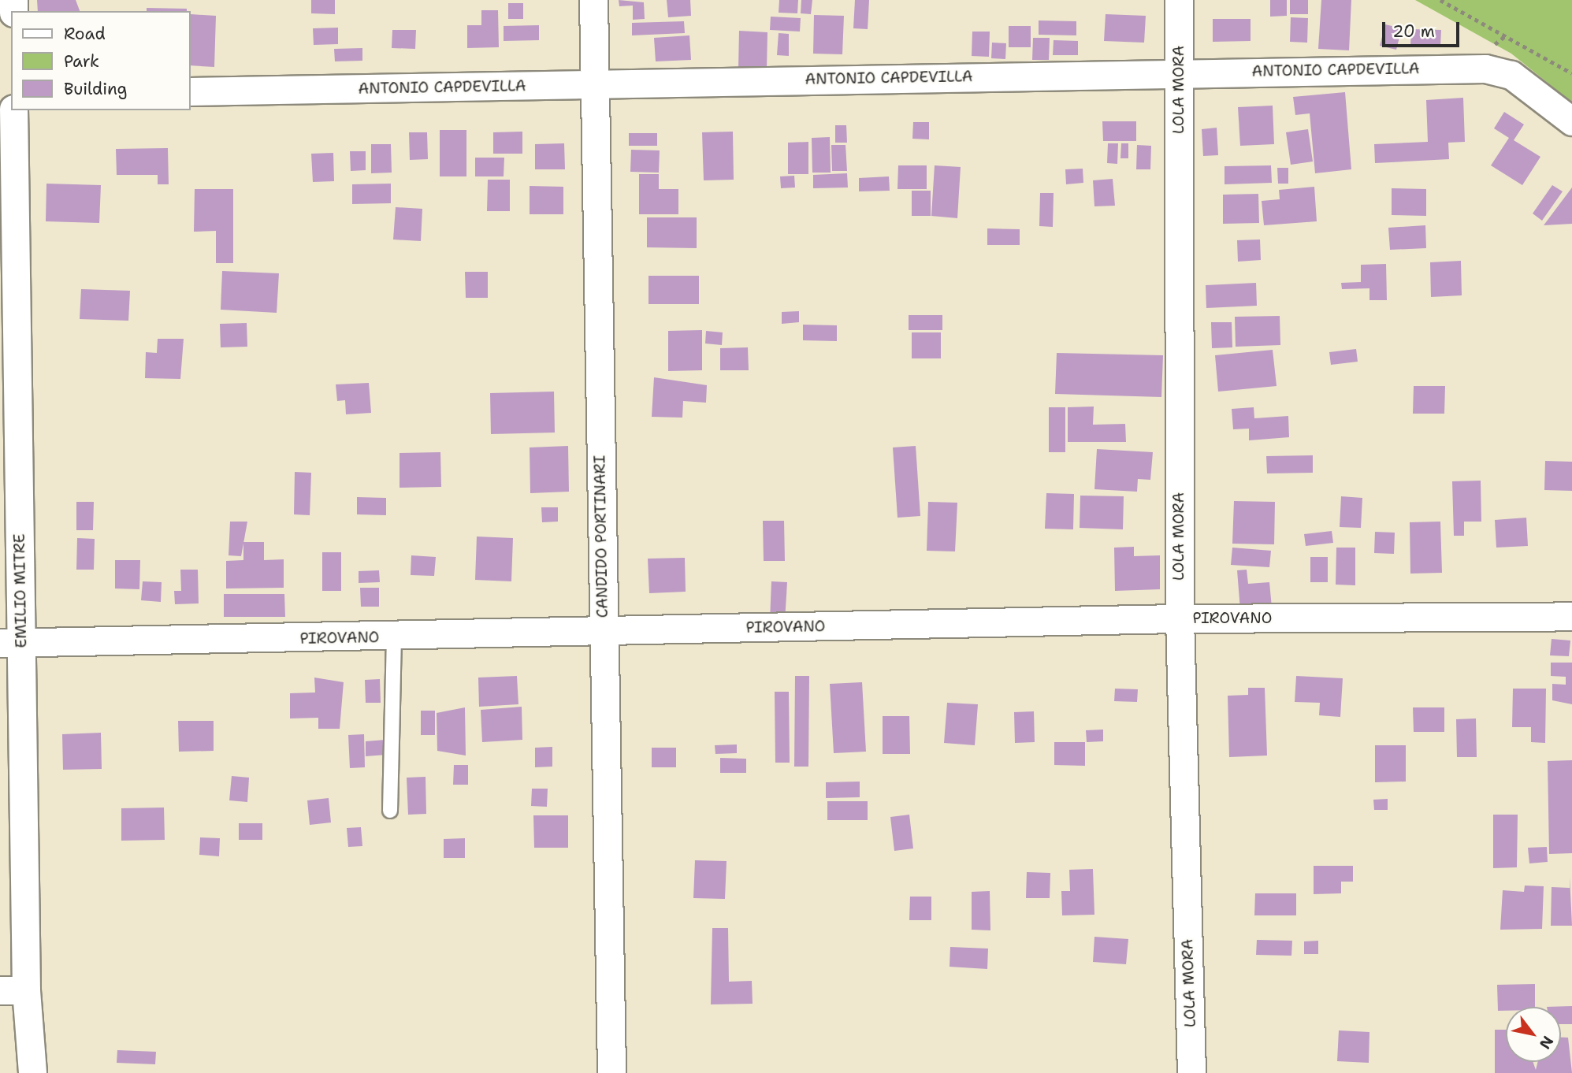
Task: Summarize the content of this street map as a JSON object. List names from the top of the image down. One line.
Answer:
{"streets":{"street":["ANTONIO CAPDEVILLA","LOLA MORA","CANDIDO PORTINARI","EMILIO MITRE","PIROVANO"]},"crossings":[["ANTONIO CAPDEVILLA","LOLA MORA"],["ANTONIO CAPDEVILLA","CANDIDO PORTINARI"],["LOLA MORA","PIROVANO"],["CANDIDO PORTINARI","PIROVANO"],["EMILIO MITRE","PIROVANO"]],"legend":["Road","Park","Building"],"scale_bar":"20 m","north":"bottom right"}
